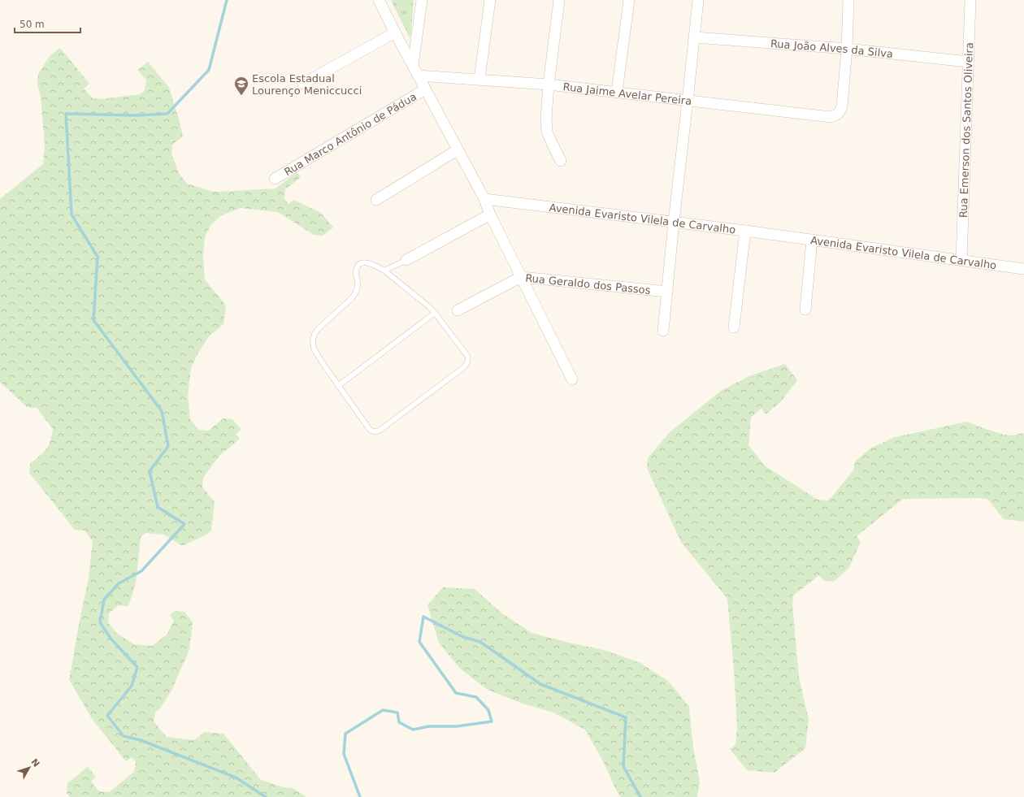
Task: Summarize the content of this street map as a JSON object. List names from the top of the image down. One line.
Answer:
{"streets":{"street":["Rua João Alves da Silva","Rua Jaime Avelar Pereira","Rua Emerson dos Santos Oliveira","Rua Marco Antônio de Pádua","Avenida Evaristo Vilela de Carvalho","Rua Geraldo dos Passos"]},"crossings":[["Rua João Alves da Silva","Rua Jaime Avelar Pereira"],["Rua João Alves da Silva","Rua Emerson dos Santos Oliveira"],["Rua Emerson dos Santos Oliveira","Avenida Evaristo Vilela de Carvalho"]],"places":{"school or university":["Escola Estadual Lourenço Meniccucci"]},"scale_bar":"50 m","north":"top right"}
